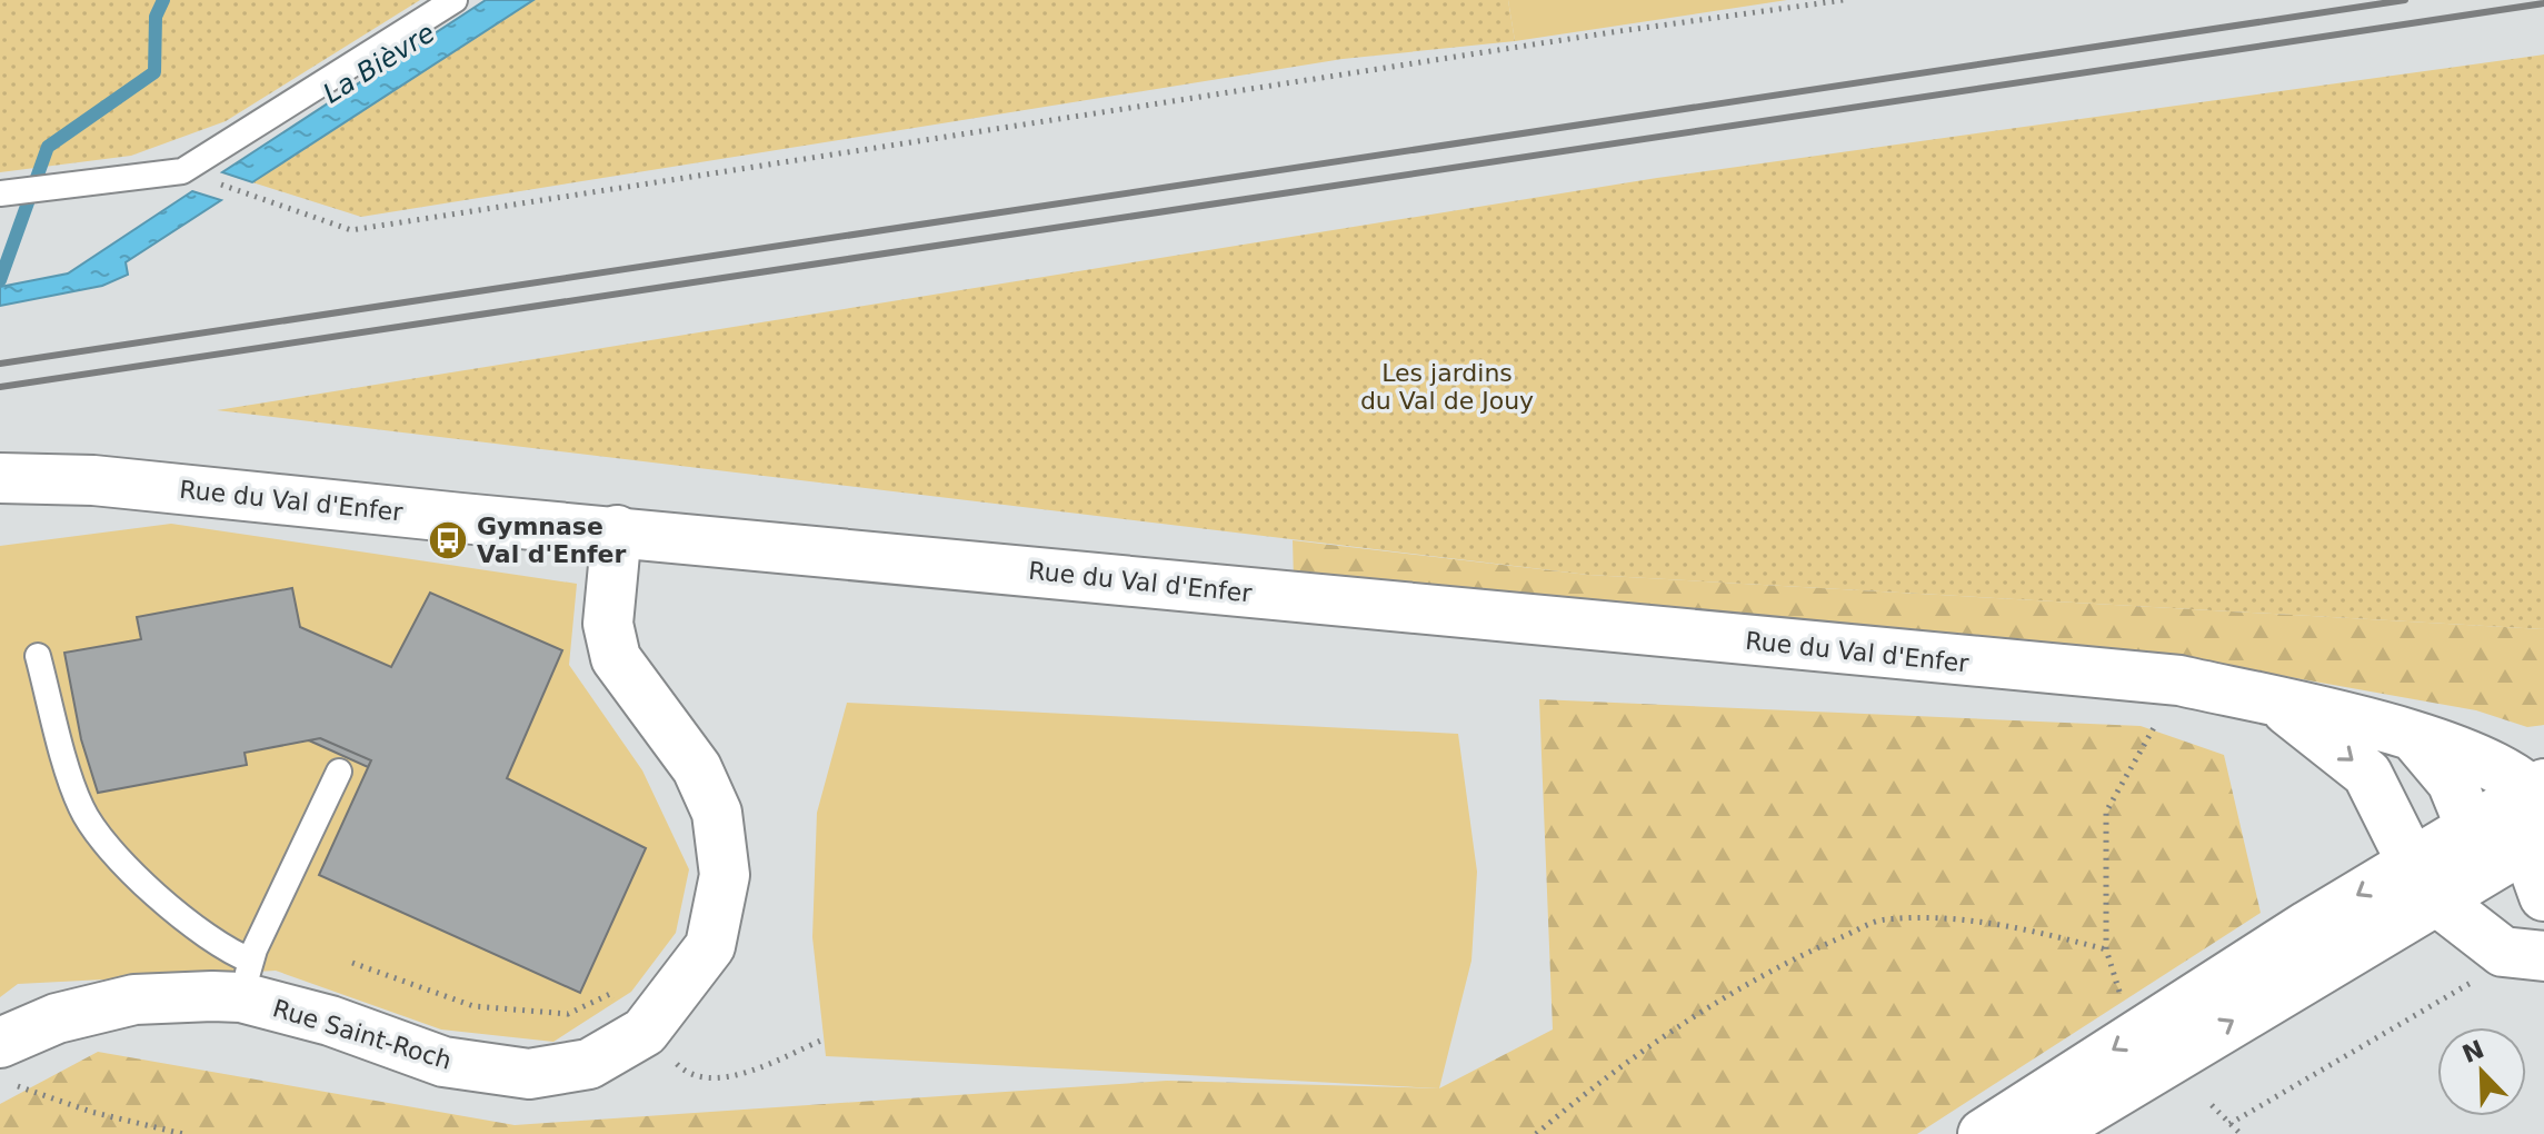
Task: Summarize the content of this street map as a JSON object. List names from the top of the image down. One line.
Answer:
{"streets":{"street":["Rue du Val d'Enfer","Rue Saint-Roch"]},"crossings":[["Rue du Val d'Enfer","Rue Saint-Roch"]],"water":["La Bièvre"],"parks":["Les jardins du Val de Jouy"],"places":{"bus stop":["Gymnase Val d'Enfer"]},"north":"top left"}
